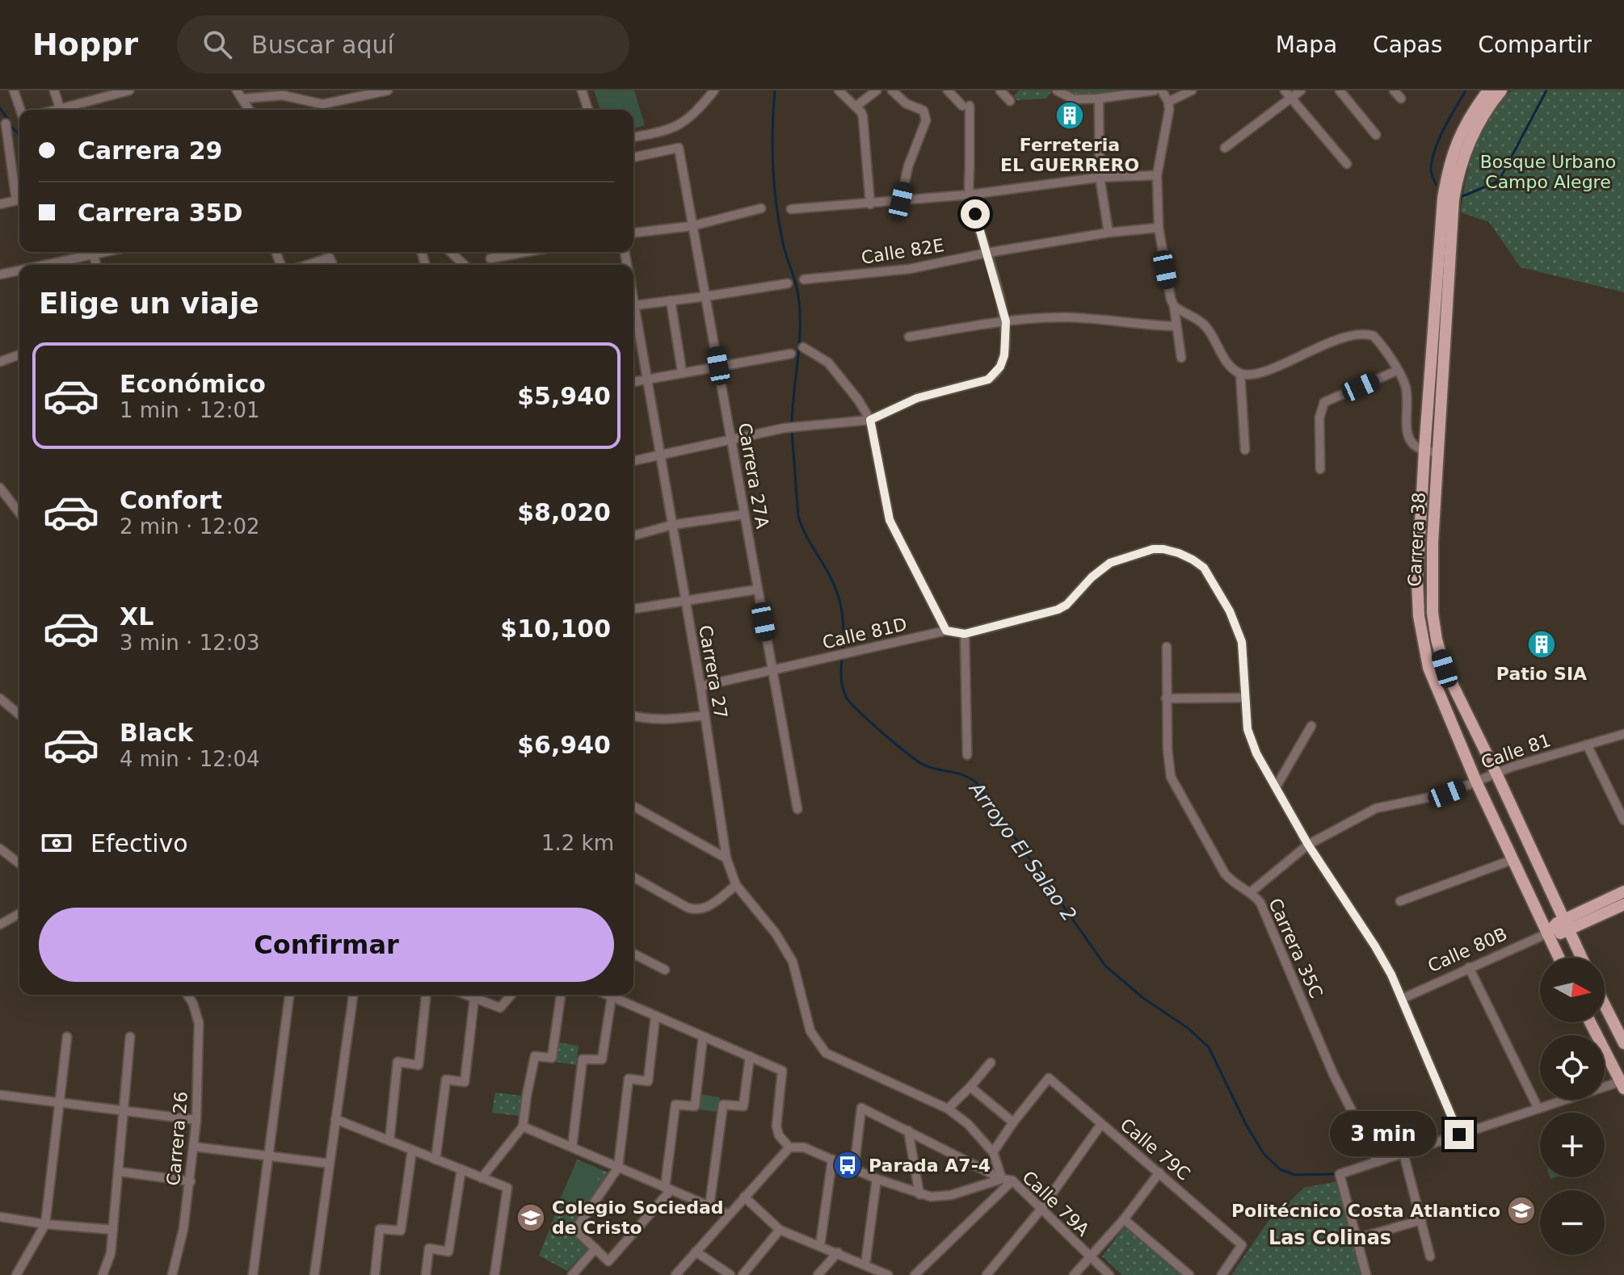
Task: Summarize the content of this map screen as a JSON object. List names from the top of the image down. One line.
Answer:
{"streets":{"main road":["Carrera 38","Calle 80B"],"street":["Calle 82E","Carrera 27A","Calle 81D","Carrera 27","Calle 81","Carrera 35C","Carrera 26","Calle 79C","Calle 79A"]},"crossings":[["Carrera 27A","Calle 81D"],["Carrera 38","Calle 81"],["Carrera 38","Calle 80B"],["Calle 81D","Carrera 27"],["Calle 81","Carrera 35C"]],"districts":["Las Colinas"],"water":["Arroyo El Salao 2"],"parks":["Bosque Urbano Campo Alegre"],"places":{"building":["Ferreteria EL GUERRERO","Patio SIA"],"bus stop":["Parada A7-4"],"school or university":["Politécnico Costa Atlantico","Colegio Sociedad de Cristo"]},"north":"right","page":{"header":"Hoppr","search":"Buscar aquí","nav":["Mapa","Capas","Compartir"],"banner":["Carrera 29","Carrera 35D"],"heading":"Elige un viaje","list":[{"name":"Económico","note":"1 min · 12:01","value":"$5,940"},{"name":"Confort","note":"2 min · 12:02","value":"$8,020"},{"name":"XL","note":"3 min · 12:03","value":"$10,100"},{"name":"Black","note":"4 min · 12:04","value":"$6,940"}],"pay":["Efectivo","1.2 km"],"buttons":"Confirmar","map_buttons":["+","−"],"bubble":"3 min"}}
